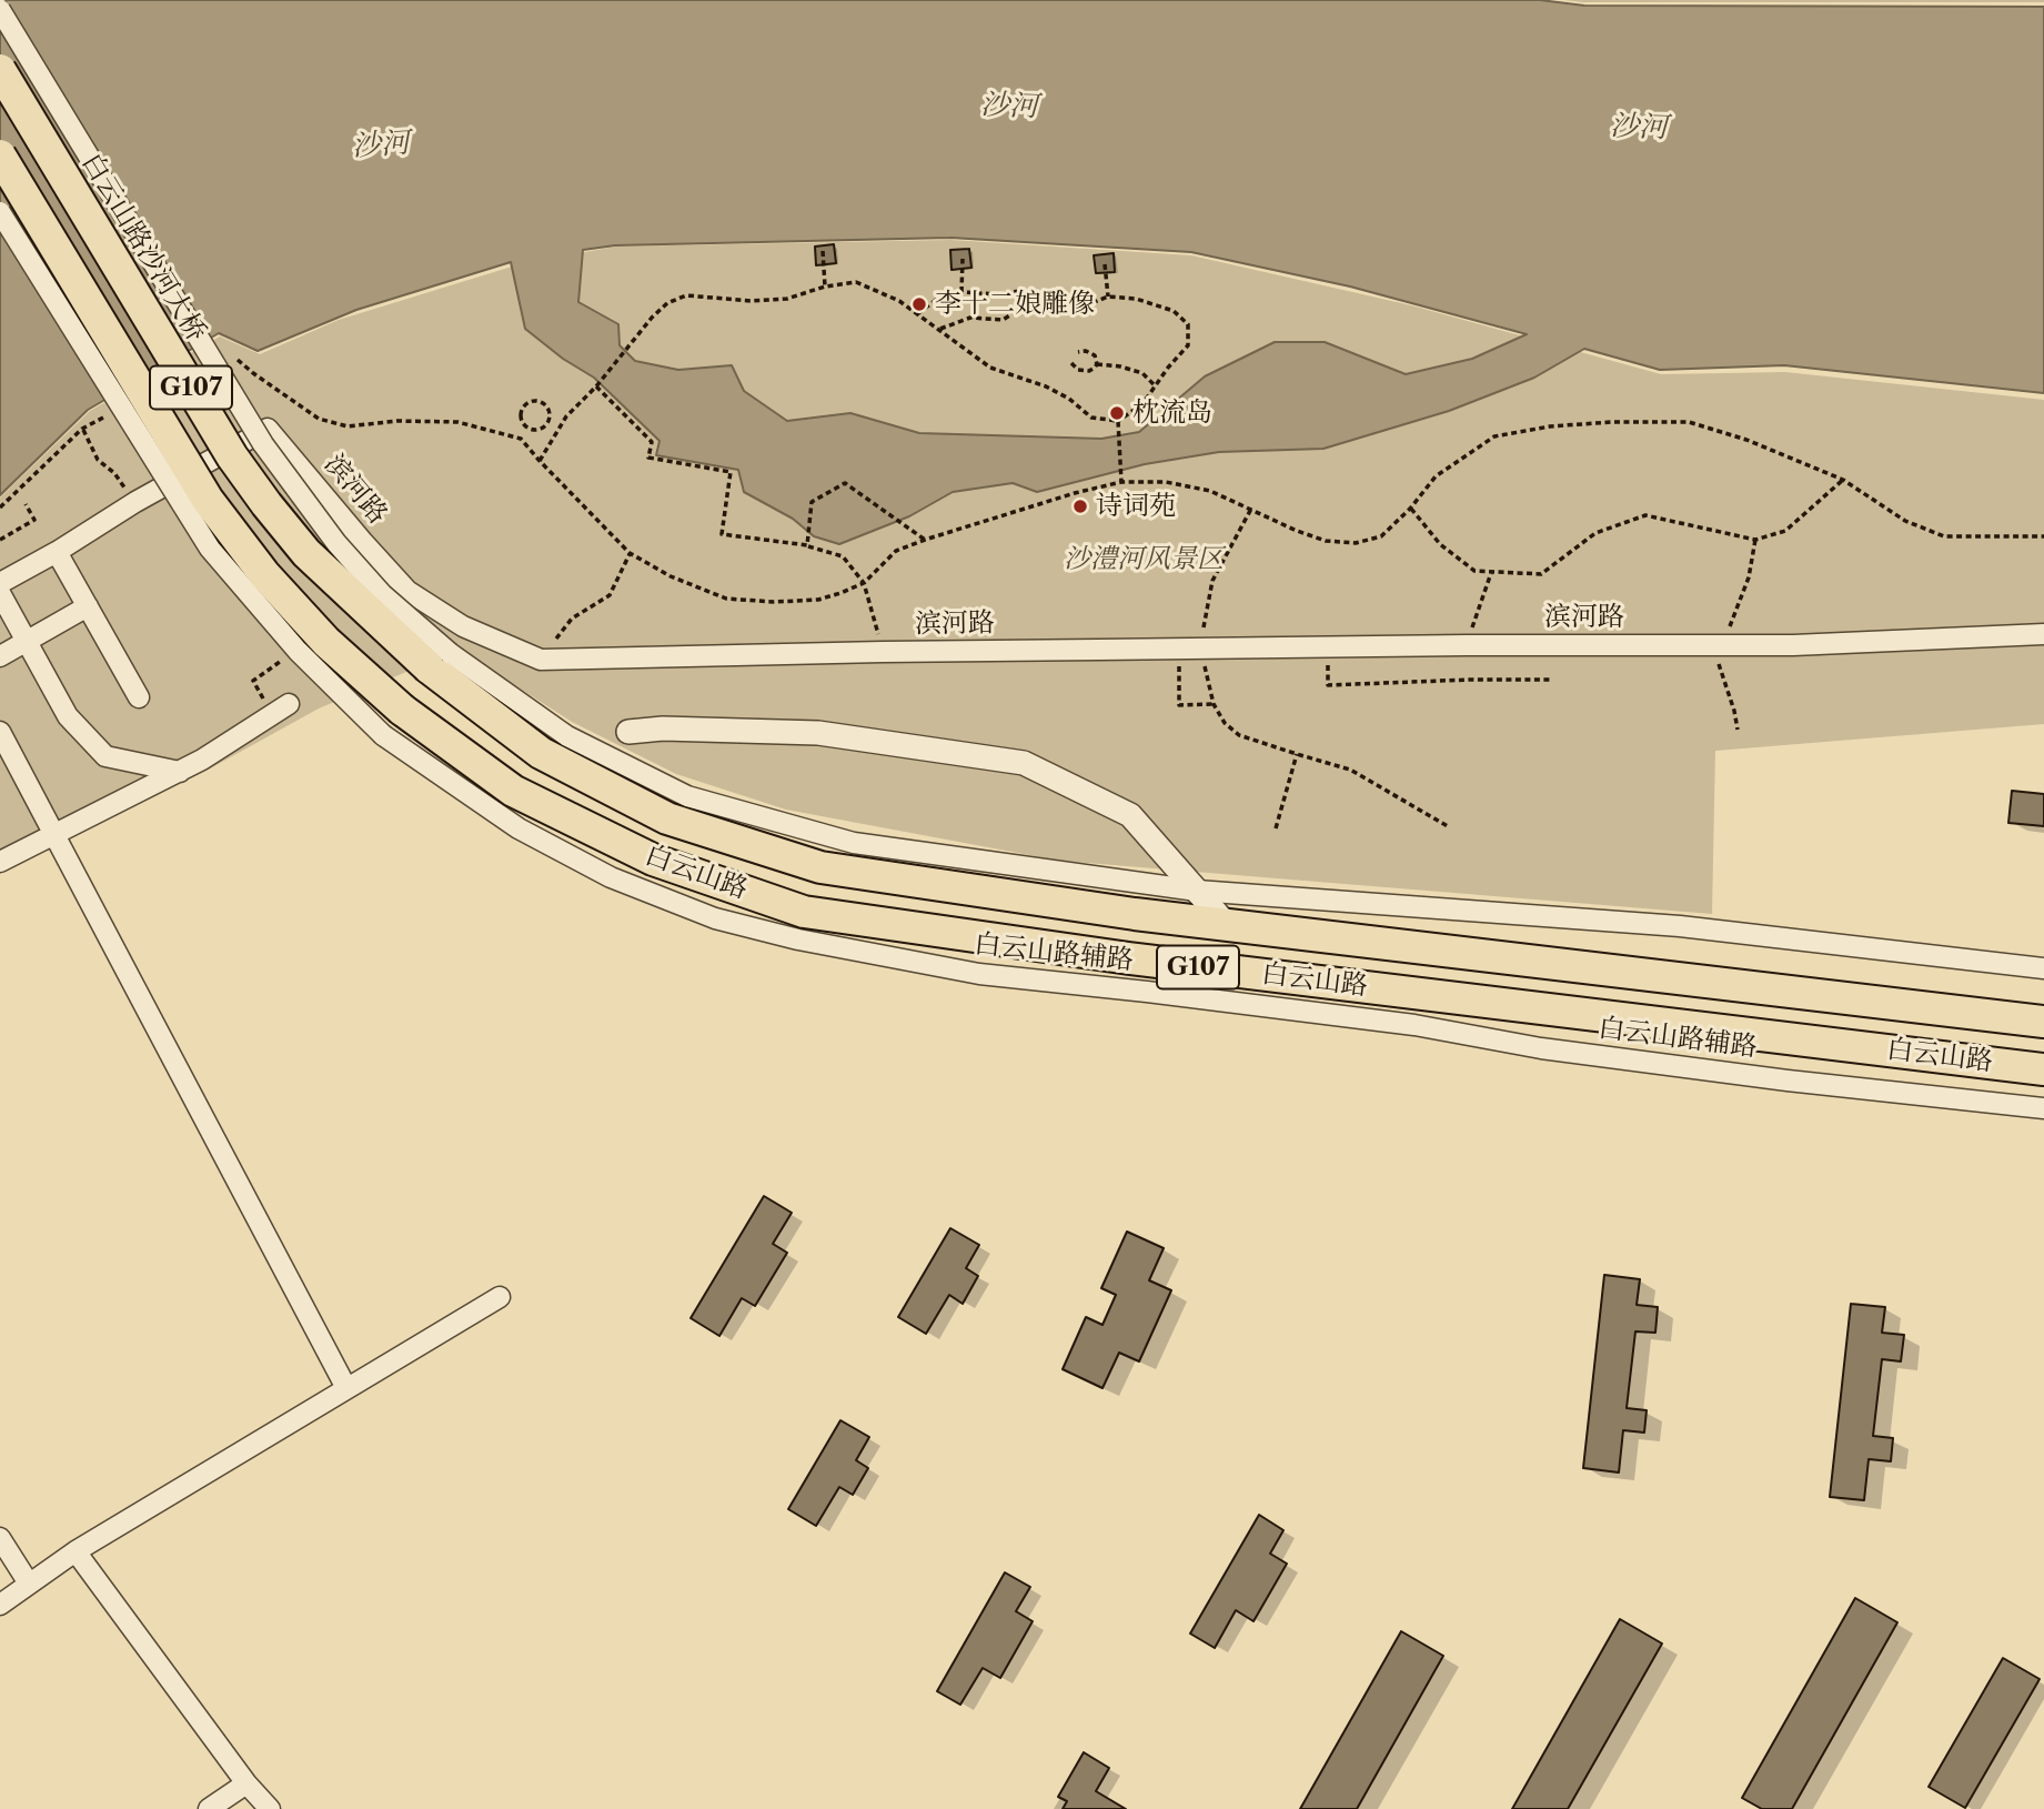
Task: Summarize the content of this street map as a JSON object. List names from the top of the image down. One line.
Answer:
{"streets":{"highway":["白云山路沙河大桥","G107","白云山路"],"street":["滨河路","白云山路辅路"]},"crossings":[["白云山路沙河大桥","白云山路"]],"water":["沙河"],"parks":["沙澧河风景区"],"places":["李十二娘雕像","枕流岛","诗词苑"]}
